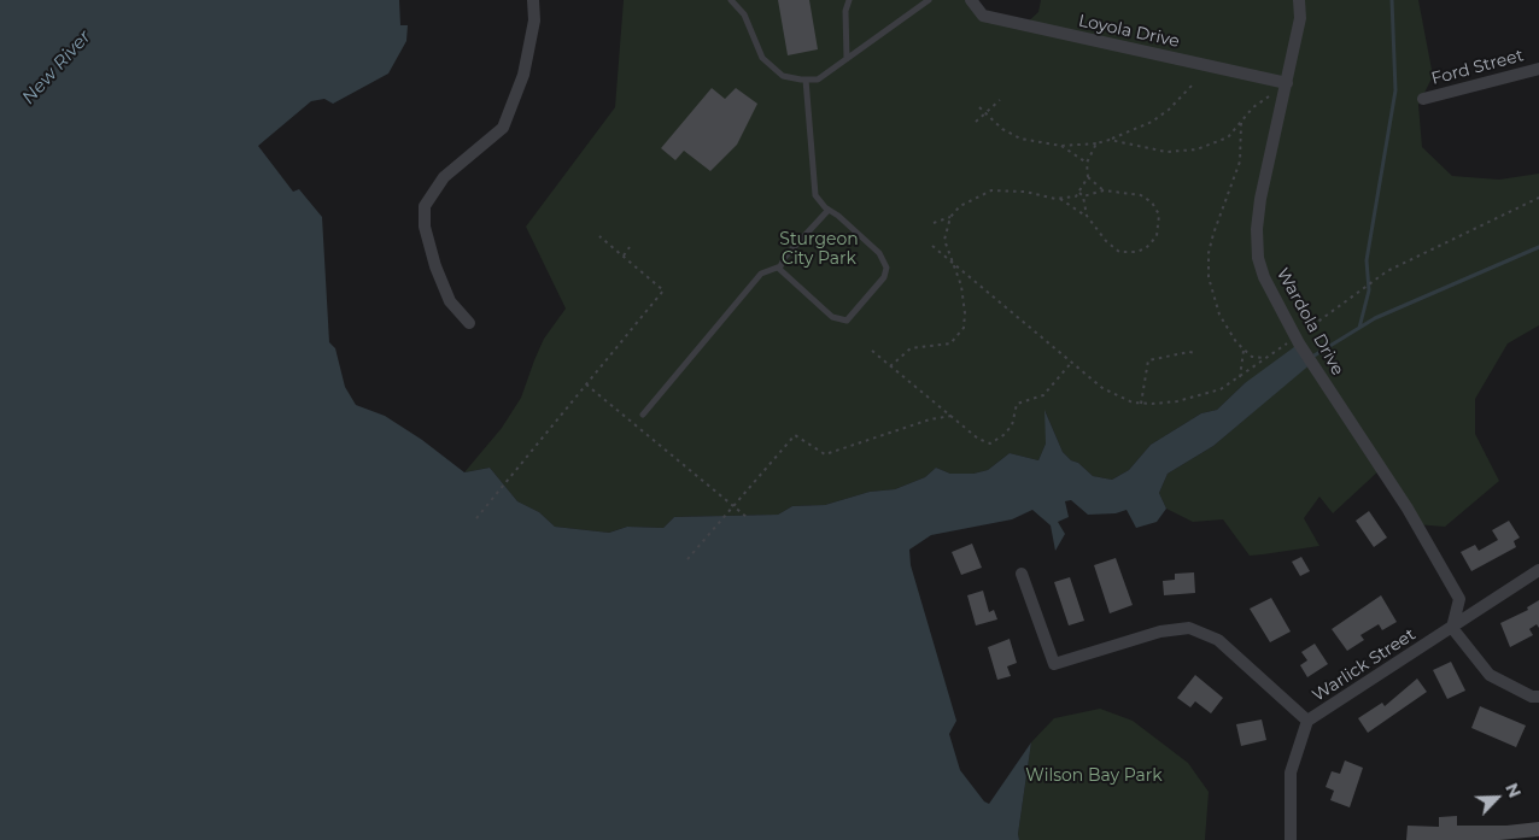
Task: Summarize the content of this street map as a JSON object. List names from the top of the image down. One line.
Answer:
{"streets":{"street":["Loyola Drive","Ford Street","Wardola Drive","Warlick Street"]},"crossings":[["Loyola Drive","Wardola Drive"],["Wardola Drive","Warlick Street"]],"water":["New River"],"parks":["Sturgeon City Park","Wilson Bay Park"],"north":"top right"}
